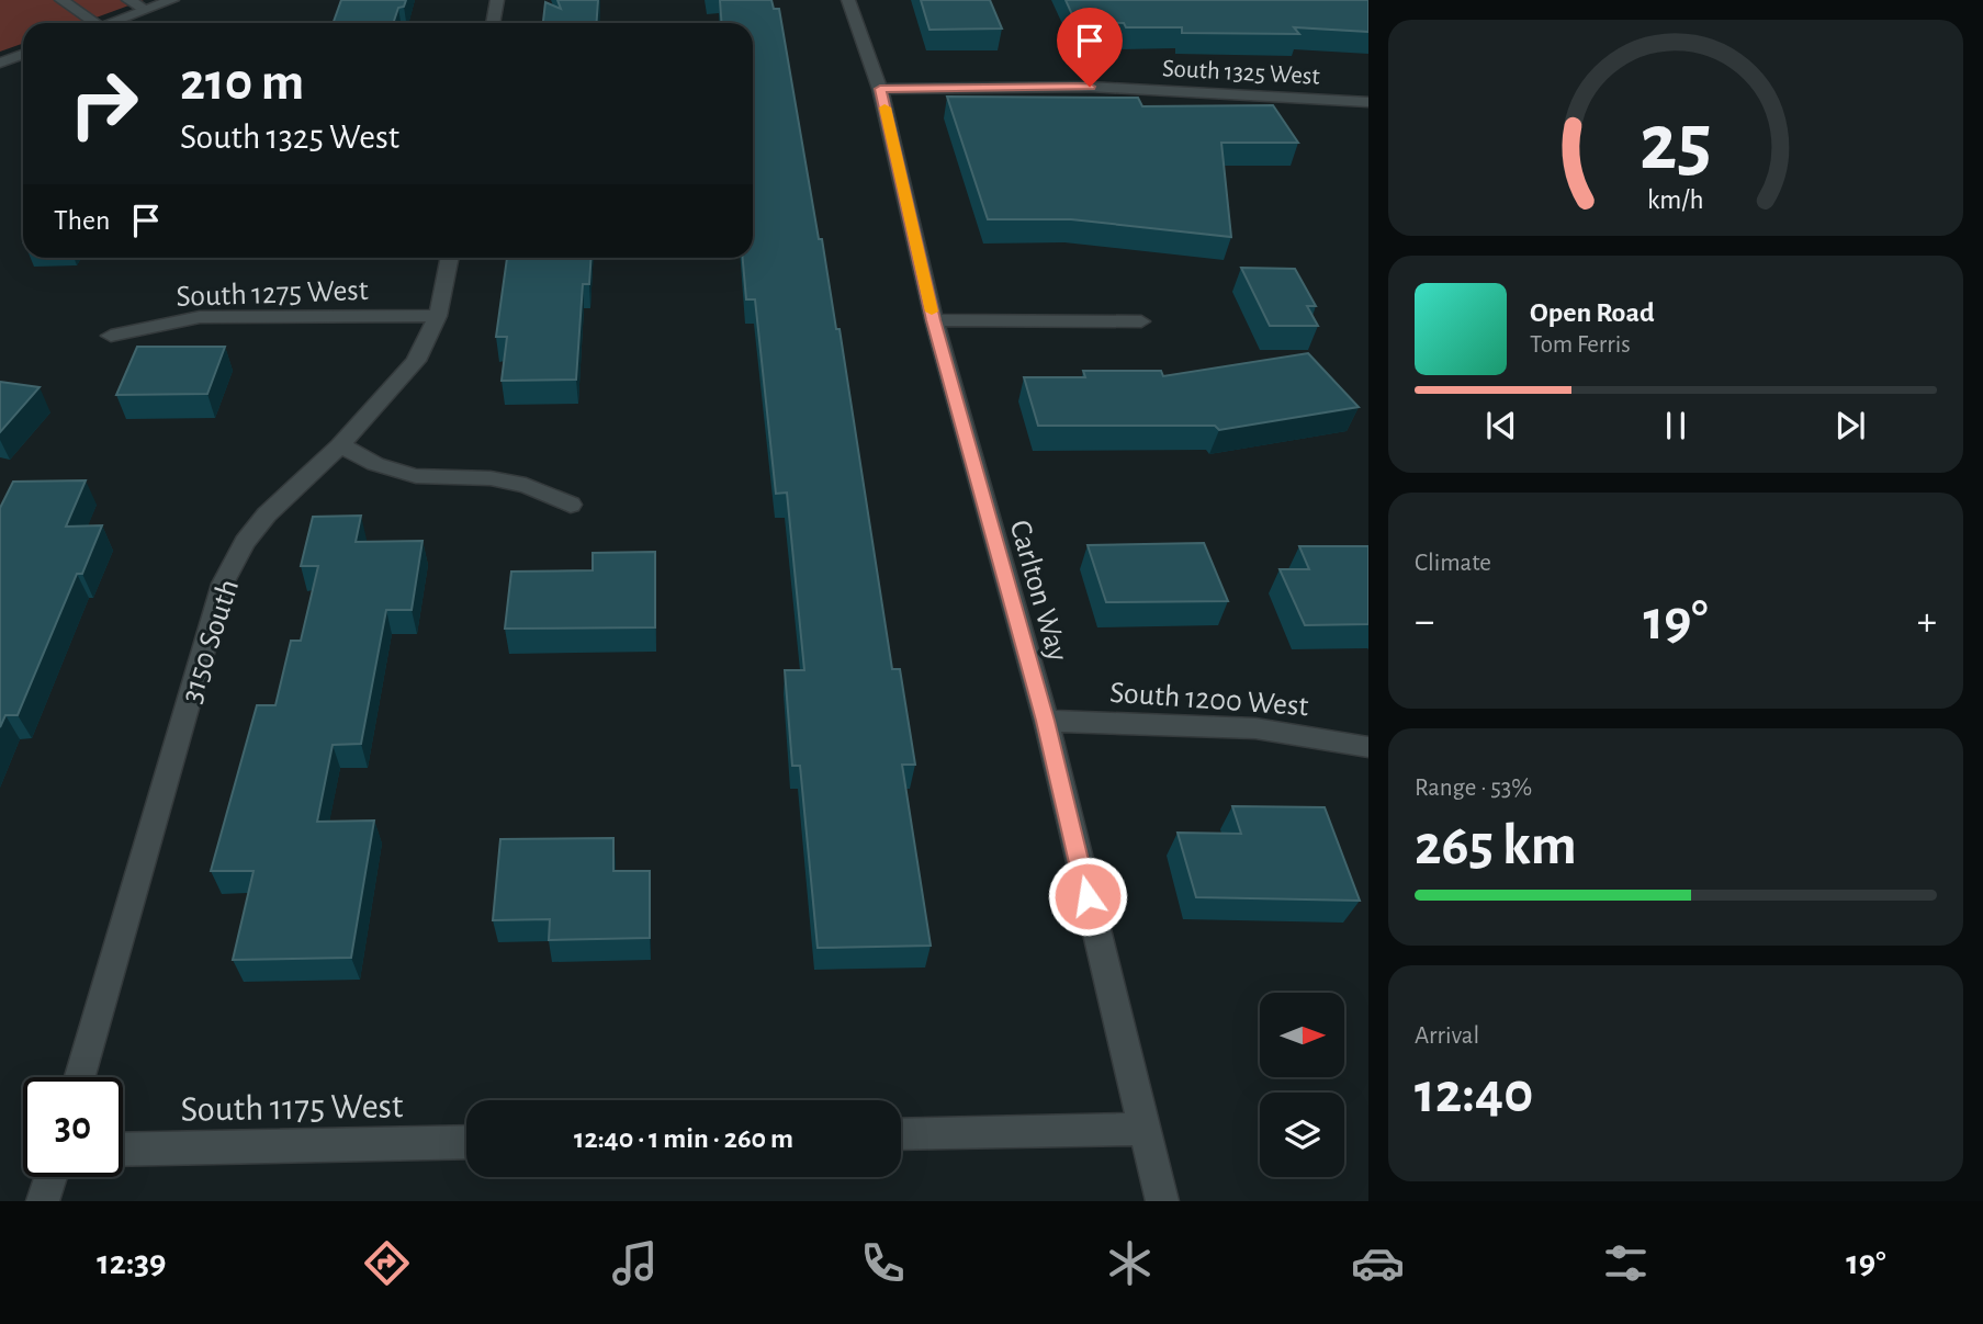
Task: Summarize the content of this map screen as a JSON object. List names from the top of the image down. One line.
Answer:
{"streets":{"street":["South 1325 West","South 1275 West","Carlton Way","3150 South","South 1200 West","South 1175 West"]},"crossings":[["South 1325 West","Carlton Way"],["South 1275 West","3150 South"],["Carlton Way","South 1200 West"]],"north":"right","page":{"turn":["210 m","South 1325 West"],"then":"Then","song":["Open Road","Tom Ferris"],"tile":["Climate",["Range · 53%","265 km"],["Arrival","12:40"]],"heat":["−","19°","+"],"limit":"30","trip":"12:40 · 1 min · 260 m","tabs":["12:39","19°"],"gauge":["25","km/h"]}}
